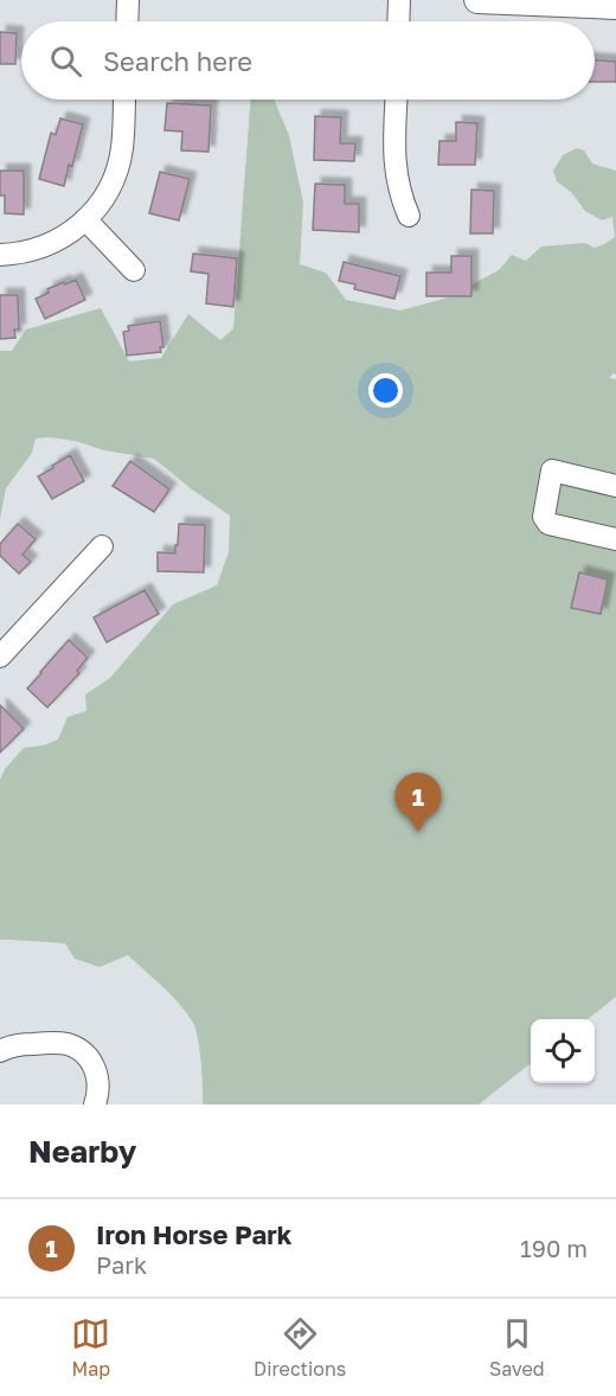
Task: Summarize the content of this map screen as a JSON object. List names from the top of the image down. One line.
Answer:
{"page":{"search":"Search here","pins":"1","heading":"Nearby","list":[{"mark":"1","name":"Iron Horse Park","note":"Park","value":"190 m"}],"nav":["Map","Directions","Saved"]}}
